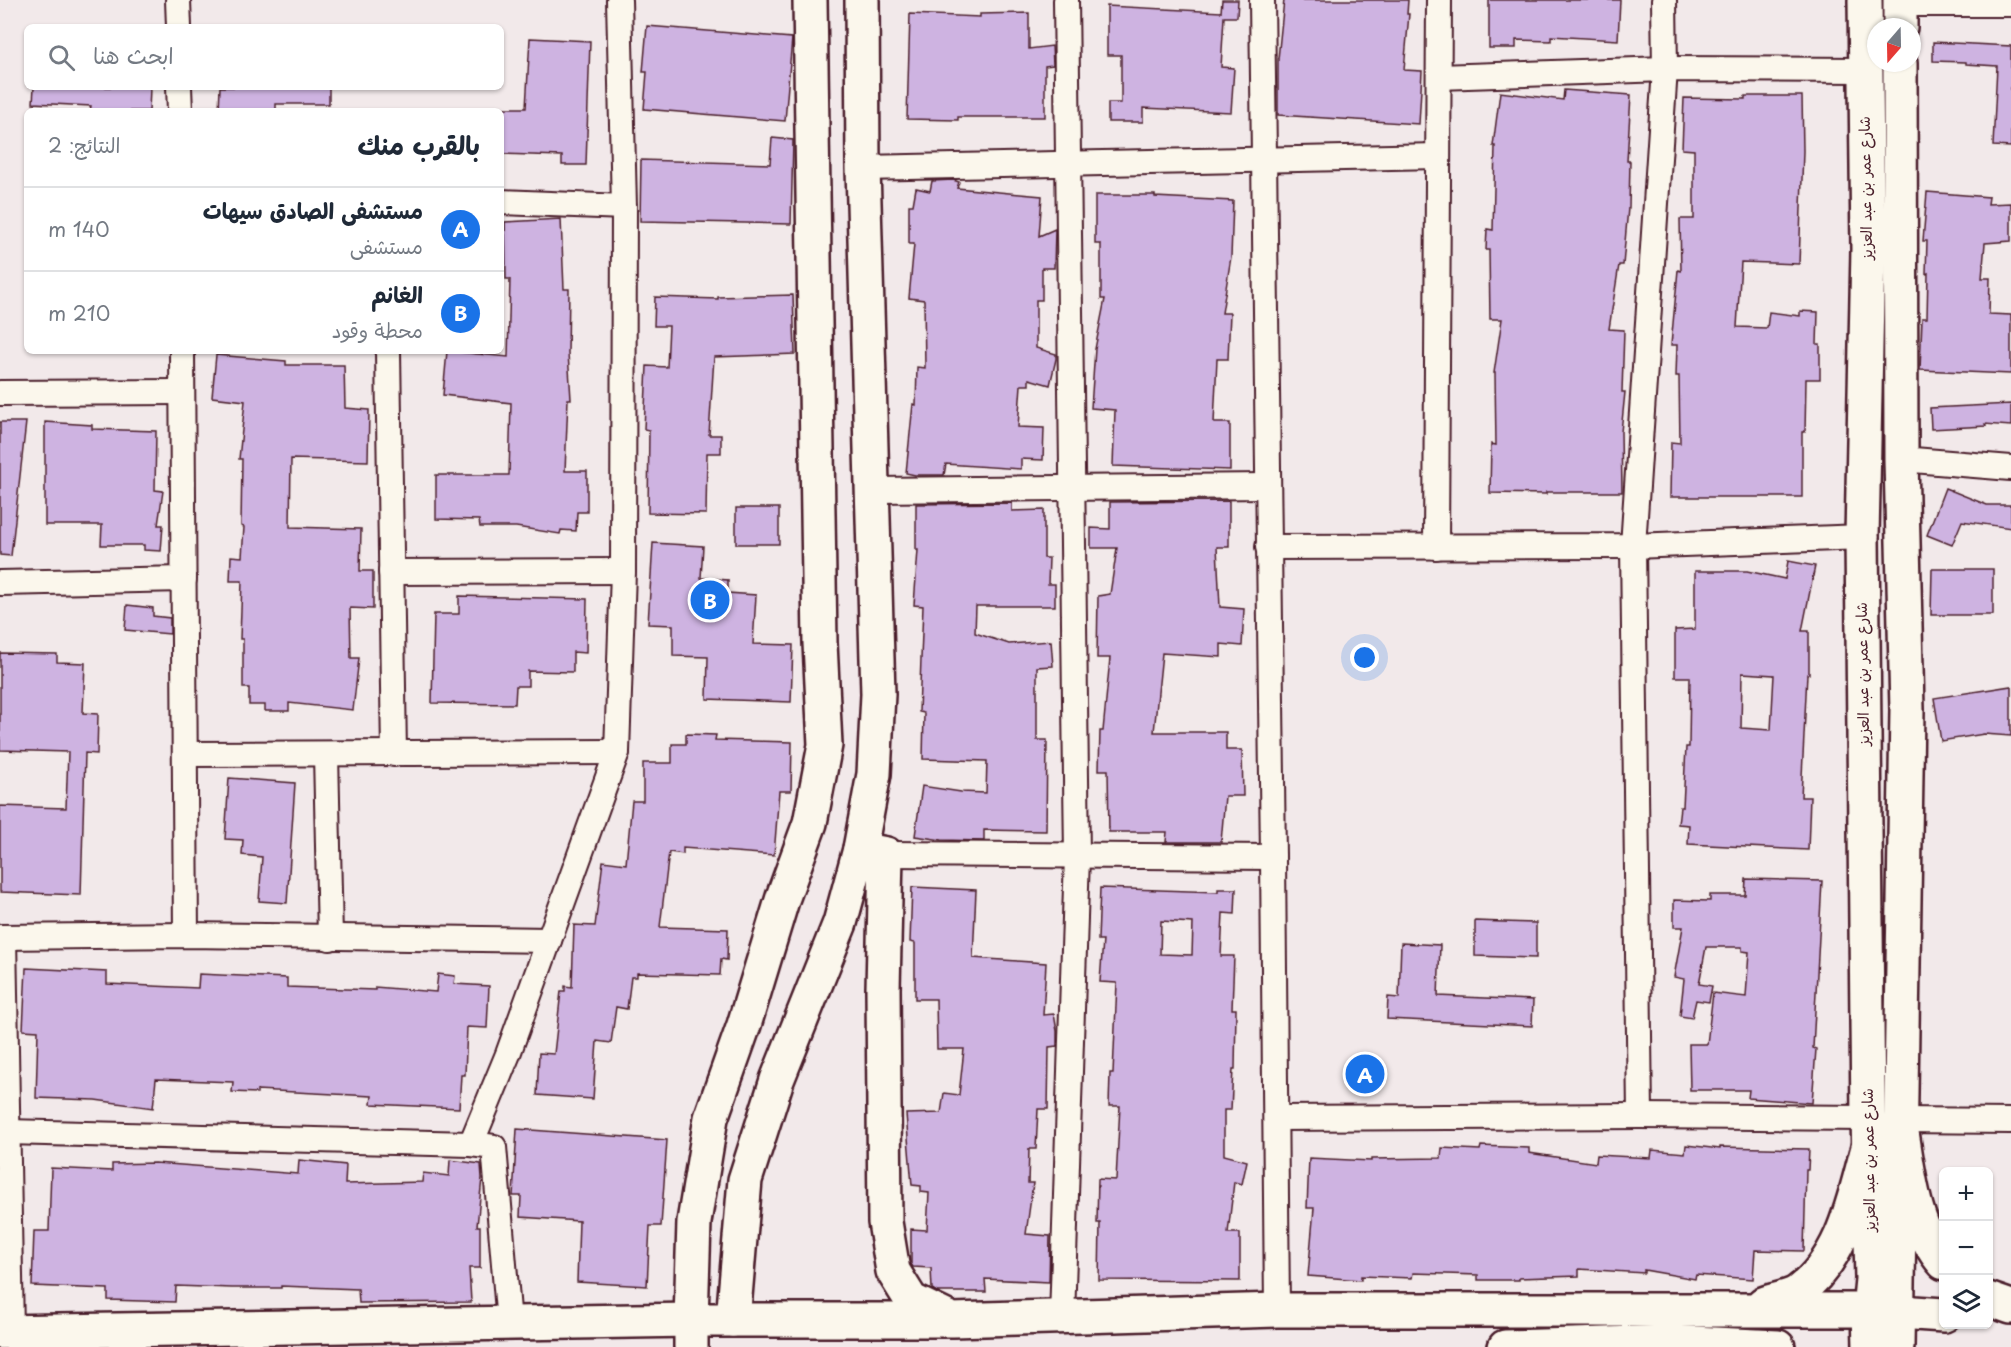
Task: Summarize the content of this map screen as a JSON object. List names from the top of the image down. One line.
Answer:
{"streets":{"main road":["شارع عمر بن عبد العزيز"]},"north":"bottom","page":{"search":"ابحث هنا","heading":["بالقرب منك","النتائج: 2"],"list":[{"mark":"A","name":"مستشفى الصادق سيهات","note":"مستشفى","value":"140 m"},{"mark":"B","name":"الغانم","note":"محطة وقود","value":"210 m"}],"pins":["B","A"],"map_buttons":["+","−"]}}
